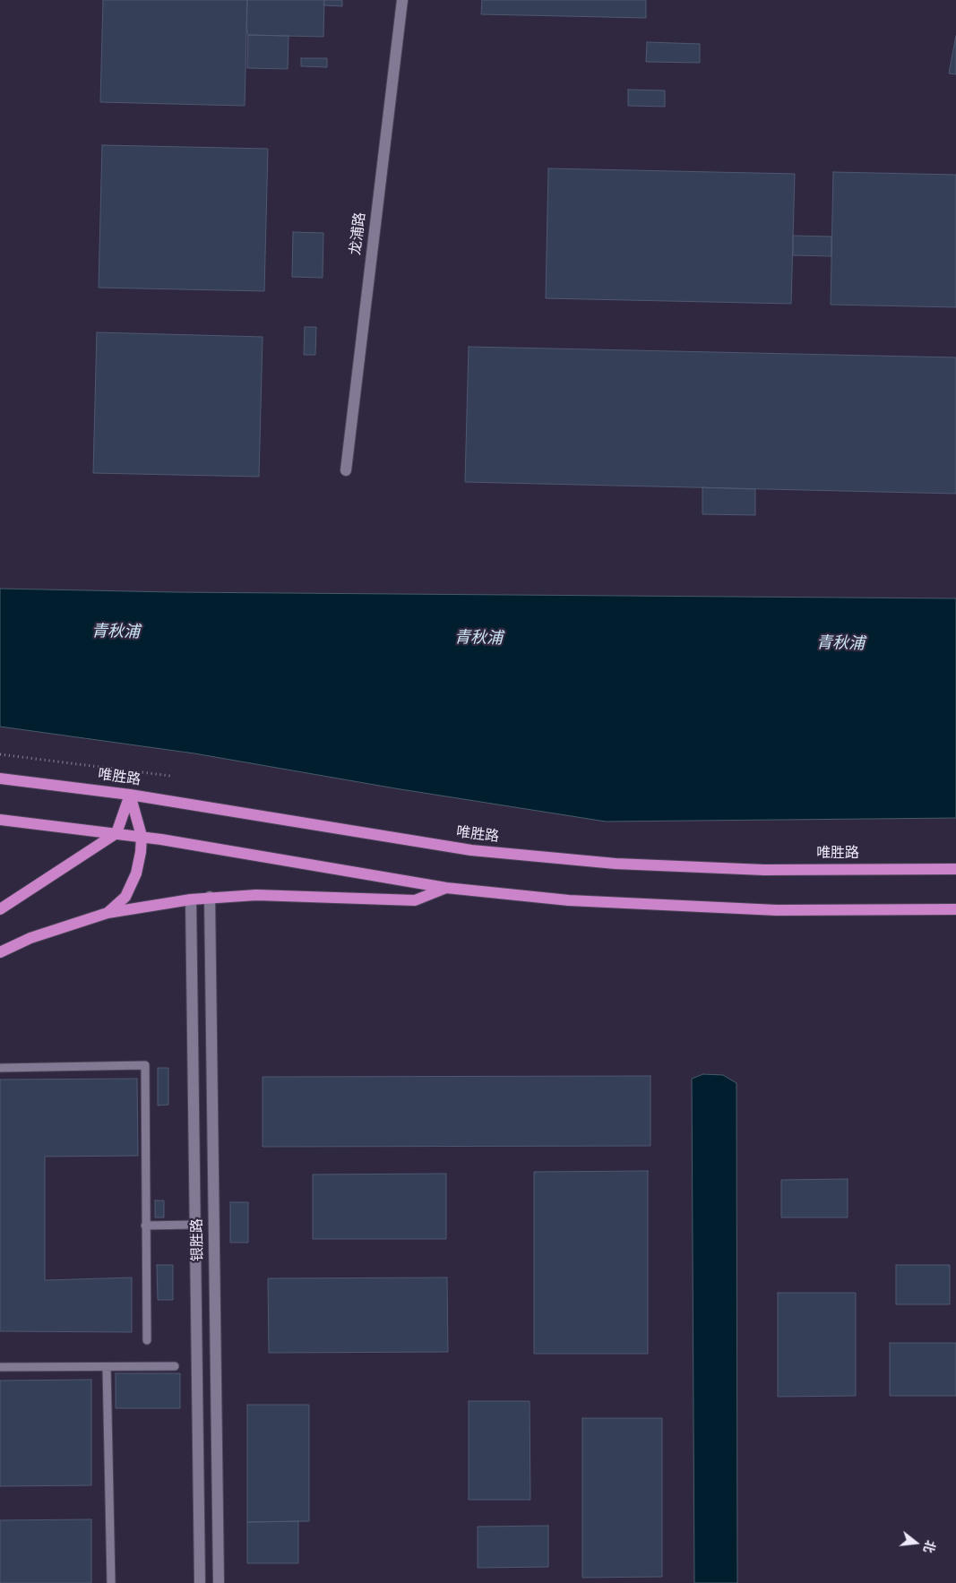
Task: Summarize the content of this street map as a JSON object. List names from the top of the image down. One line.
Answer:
{"streets":{"main road":["唯胜路"],"street":["龙浦路","银胜路"]},"water":["青秋浦"],"north":"right"}
